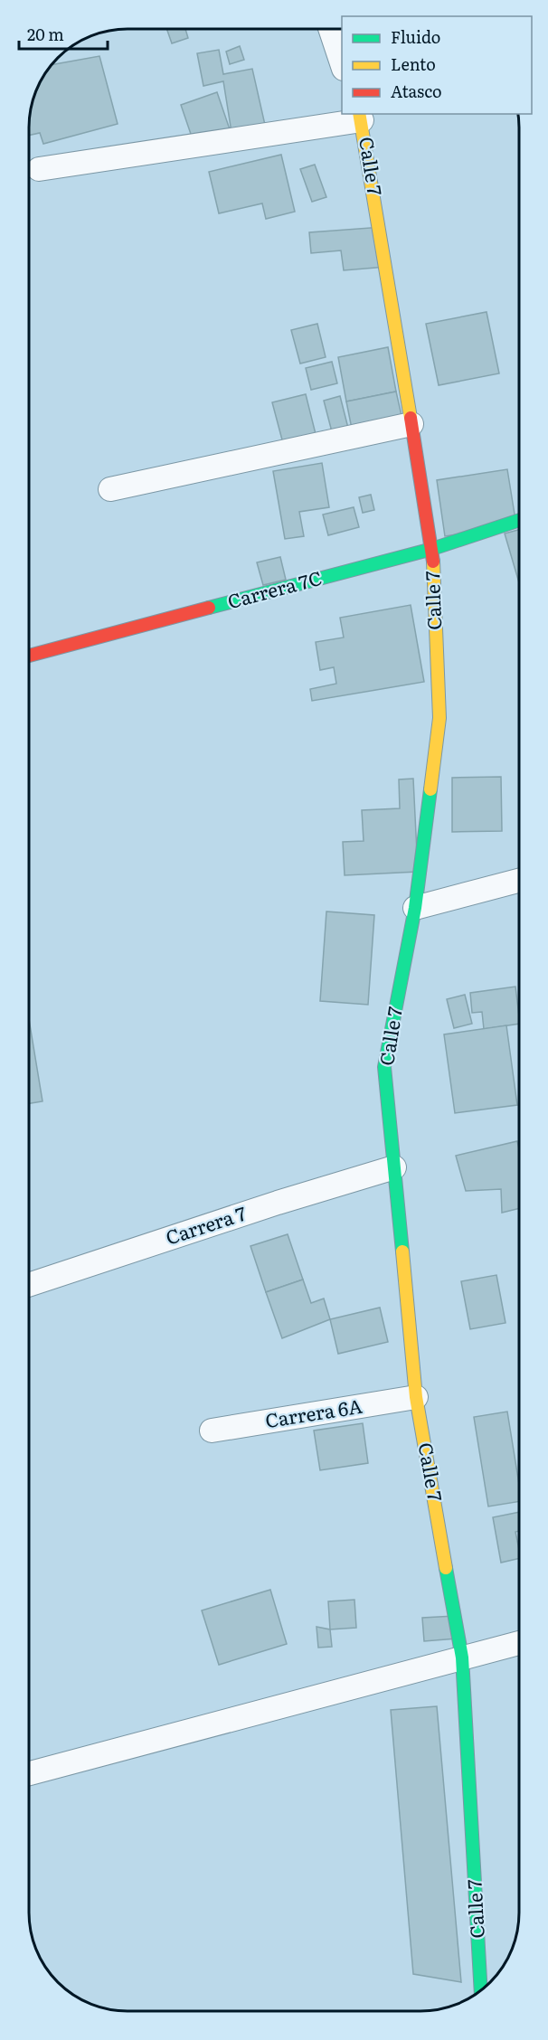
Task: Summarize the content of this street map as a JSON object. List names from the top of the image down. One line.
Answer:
{"streets":{"street":["Calle 7","Carrera 7C","Carrera 7","Carrera 6A"]},"crossings":[["Calle 7","Carrera 7C"],["Calle 7","Carrera 7"],["Calle 7","Carrera 6A"]],"legend":["Fluido","Lento","Atasco"],"scale_bar":"20 m"}
